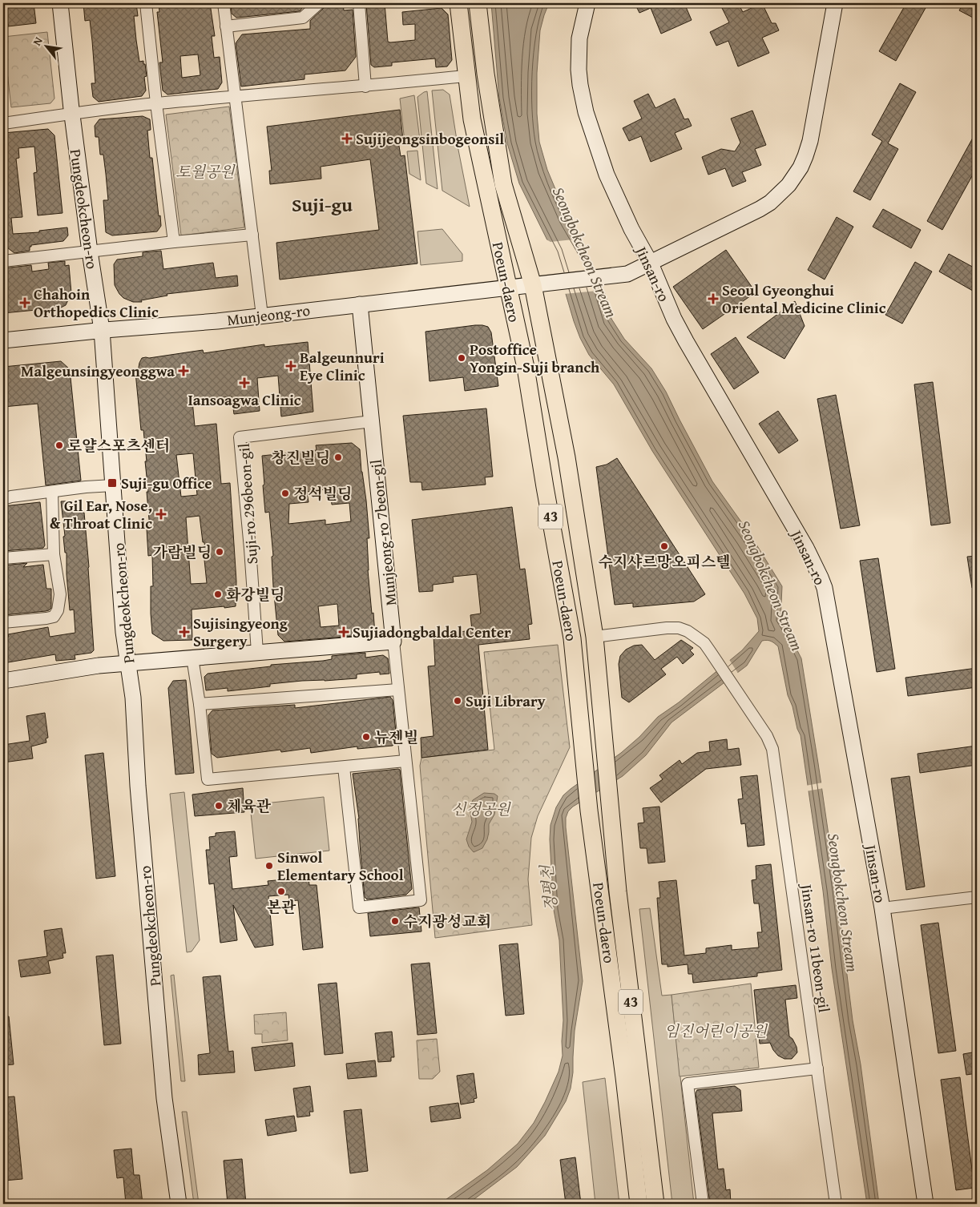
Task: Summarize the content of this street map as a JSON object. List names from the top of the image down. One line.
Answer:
{"streets":{"main road":["Poeun-daero","43"],"street":["Pungdeokcheon-ro","Jinsan-ro","Munjeong-ro","Suji-ro 296beon-gil","Munjeong-ro 7beon-gil","Jinsan-ro 11beon-gil"]},"crossings":[["Pungdeokcheon-ro","Munjeong-ro"],["Jinsan-ro","Munjeong-ro"],["Poeun-daero","Munjeong-ro"],["Poeun-daero","Jinsan-ro 11beon-gil"],["Munjeong-ro","Munjeong-ro 7beon-gil"],["Suji-ro 296beon-gil","Munjeong-ro 7beon-gil"]],"districts":["Suji-gu"],"water":["Seongbokcheon Stream","정평천"],"parks":["토월공원","신정공원","임진어린이공원"],"places":{"health":["Sujijeongsinbogeonsil","Seoul Gyeonghui Oriental Medicine Clinic","Chahoin Orthopedics Clinic","Balgeunnuri Eye Clinic","Malgeunsingyeonggwa","Iansoagwa Clinic","Gil Ear, Nose, & Throat Clinic","Sujisingyeong Surgery","Sujiadongbaldal Center"],"other":["Postoffice Yongin-Suji branch","로얄스포츠센터","창진빌딩","정석빌딩","수지샤르망오피스텔","가람빌딩","화강빌딩","Suji Library","뉴젠빌","체육관","Sinwol Elementary School","본관","수지광성교회"],"transit":["Suji-gu Office"]},"north":"top left"}
